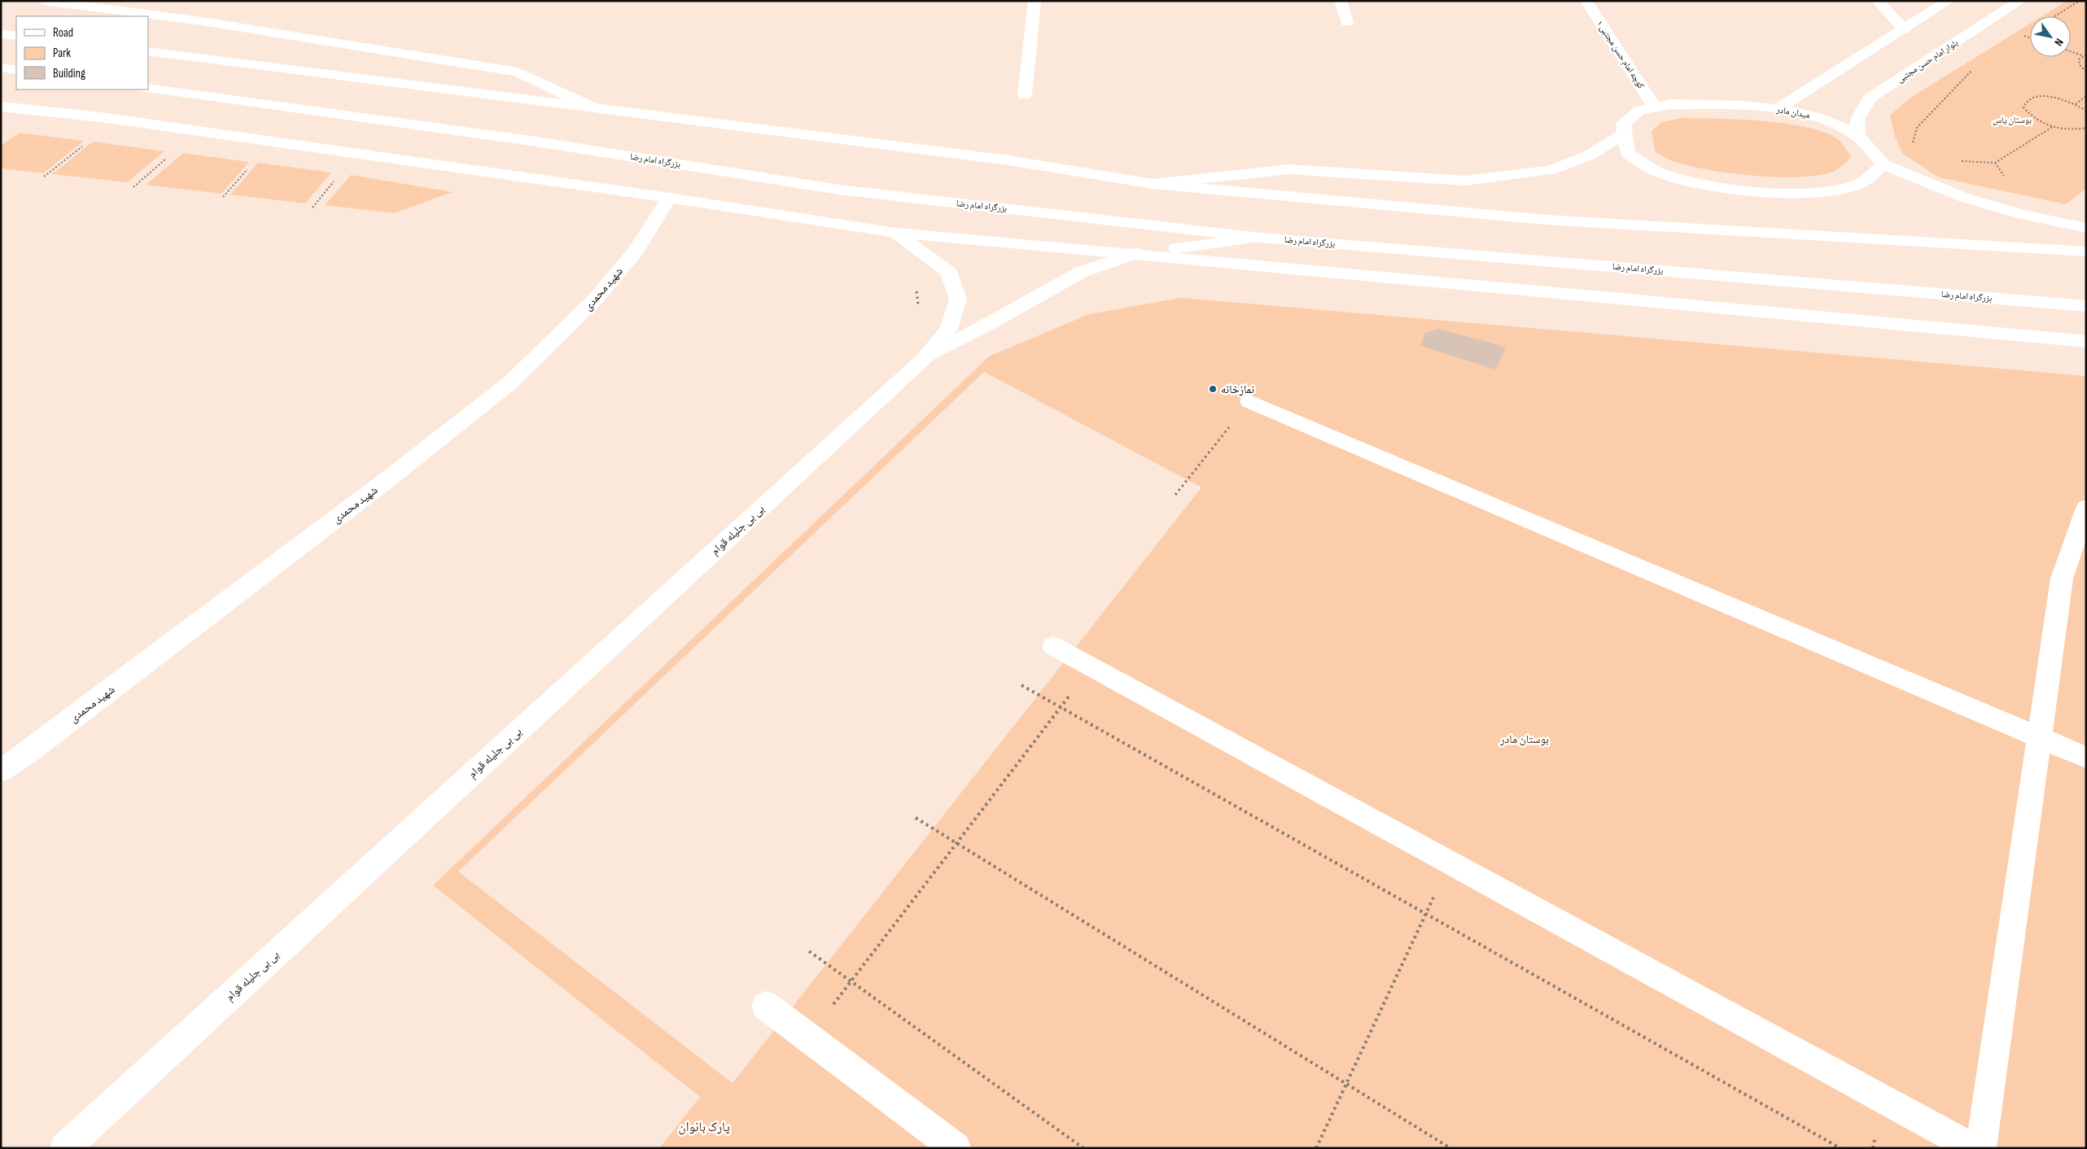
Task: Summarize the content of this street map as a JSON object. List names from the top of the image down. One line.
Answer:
{"streets":{"main road":["کوچه امام حسن مجتبی ۱","بلوار امام حسن مجتبی","میدان مادر","بزرگراه امام رضا","شهید محمدی","بی بی جلیله قوام"]},"crossings":[["کوچه امام حسن مجتبی ۱","میدان مادر"],["بلوار امام حسن مجتبی","میدان مادر"]],"parks":["بوستان یاس","بوستان مادر","پارک بانوان"],"places":["نمازخانه"],"legend":["Road","Park","Building"],"north":"bottom right"}
